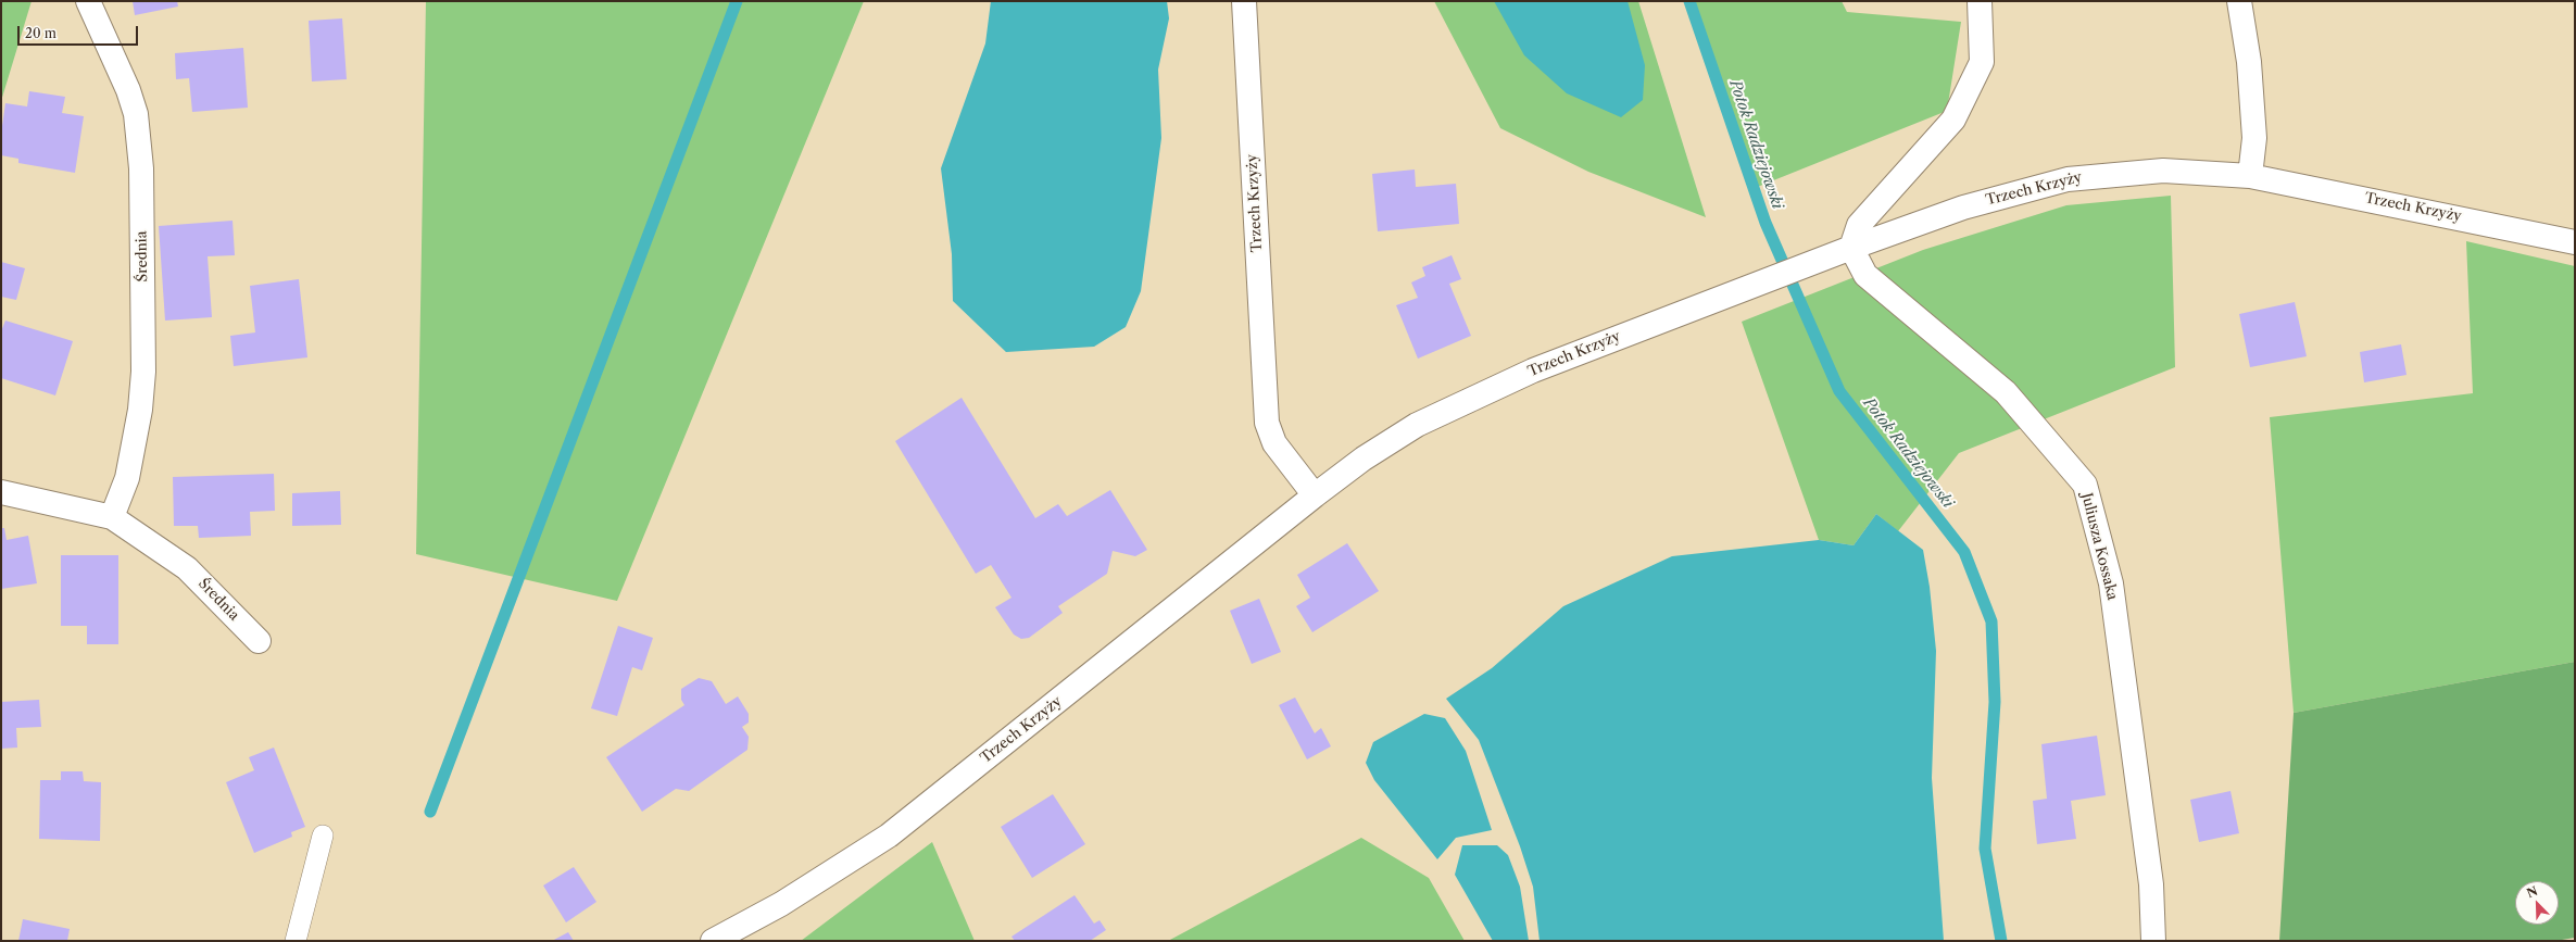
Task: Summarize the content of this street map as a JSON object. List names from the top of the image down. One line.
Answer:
{"streets":{"street":["Trzech Krzyży","Średnia","Juliusza Kossaka"]},"crossings":[["Trzech Krzyży","Juliusza Kossaka"]],"water":["Potok Radziejowski"],"scale_bar":"20 m","north":"top left"}
